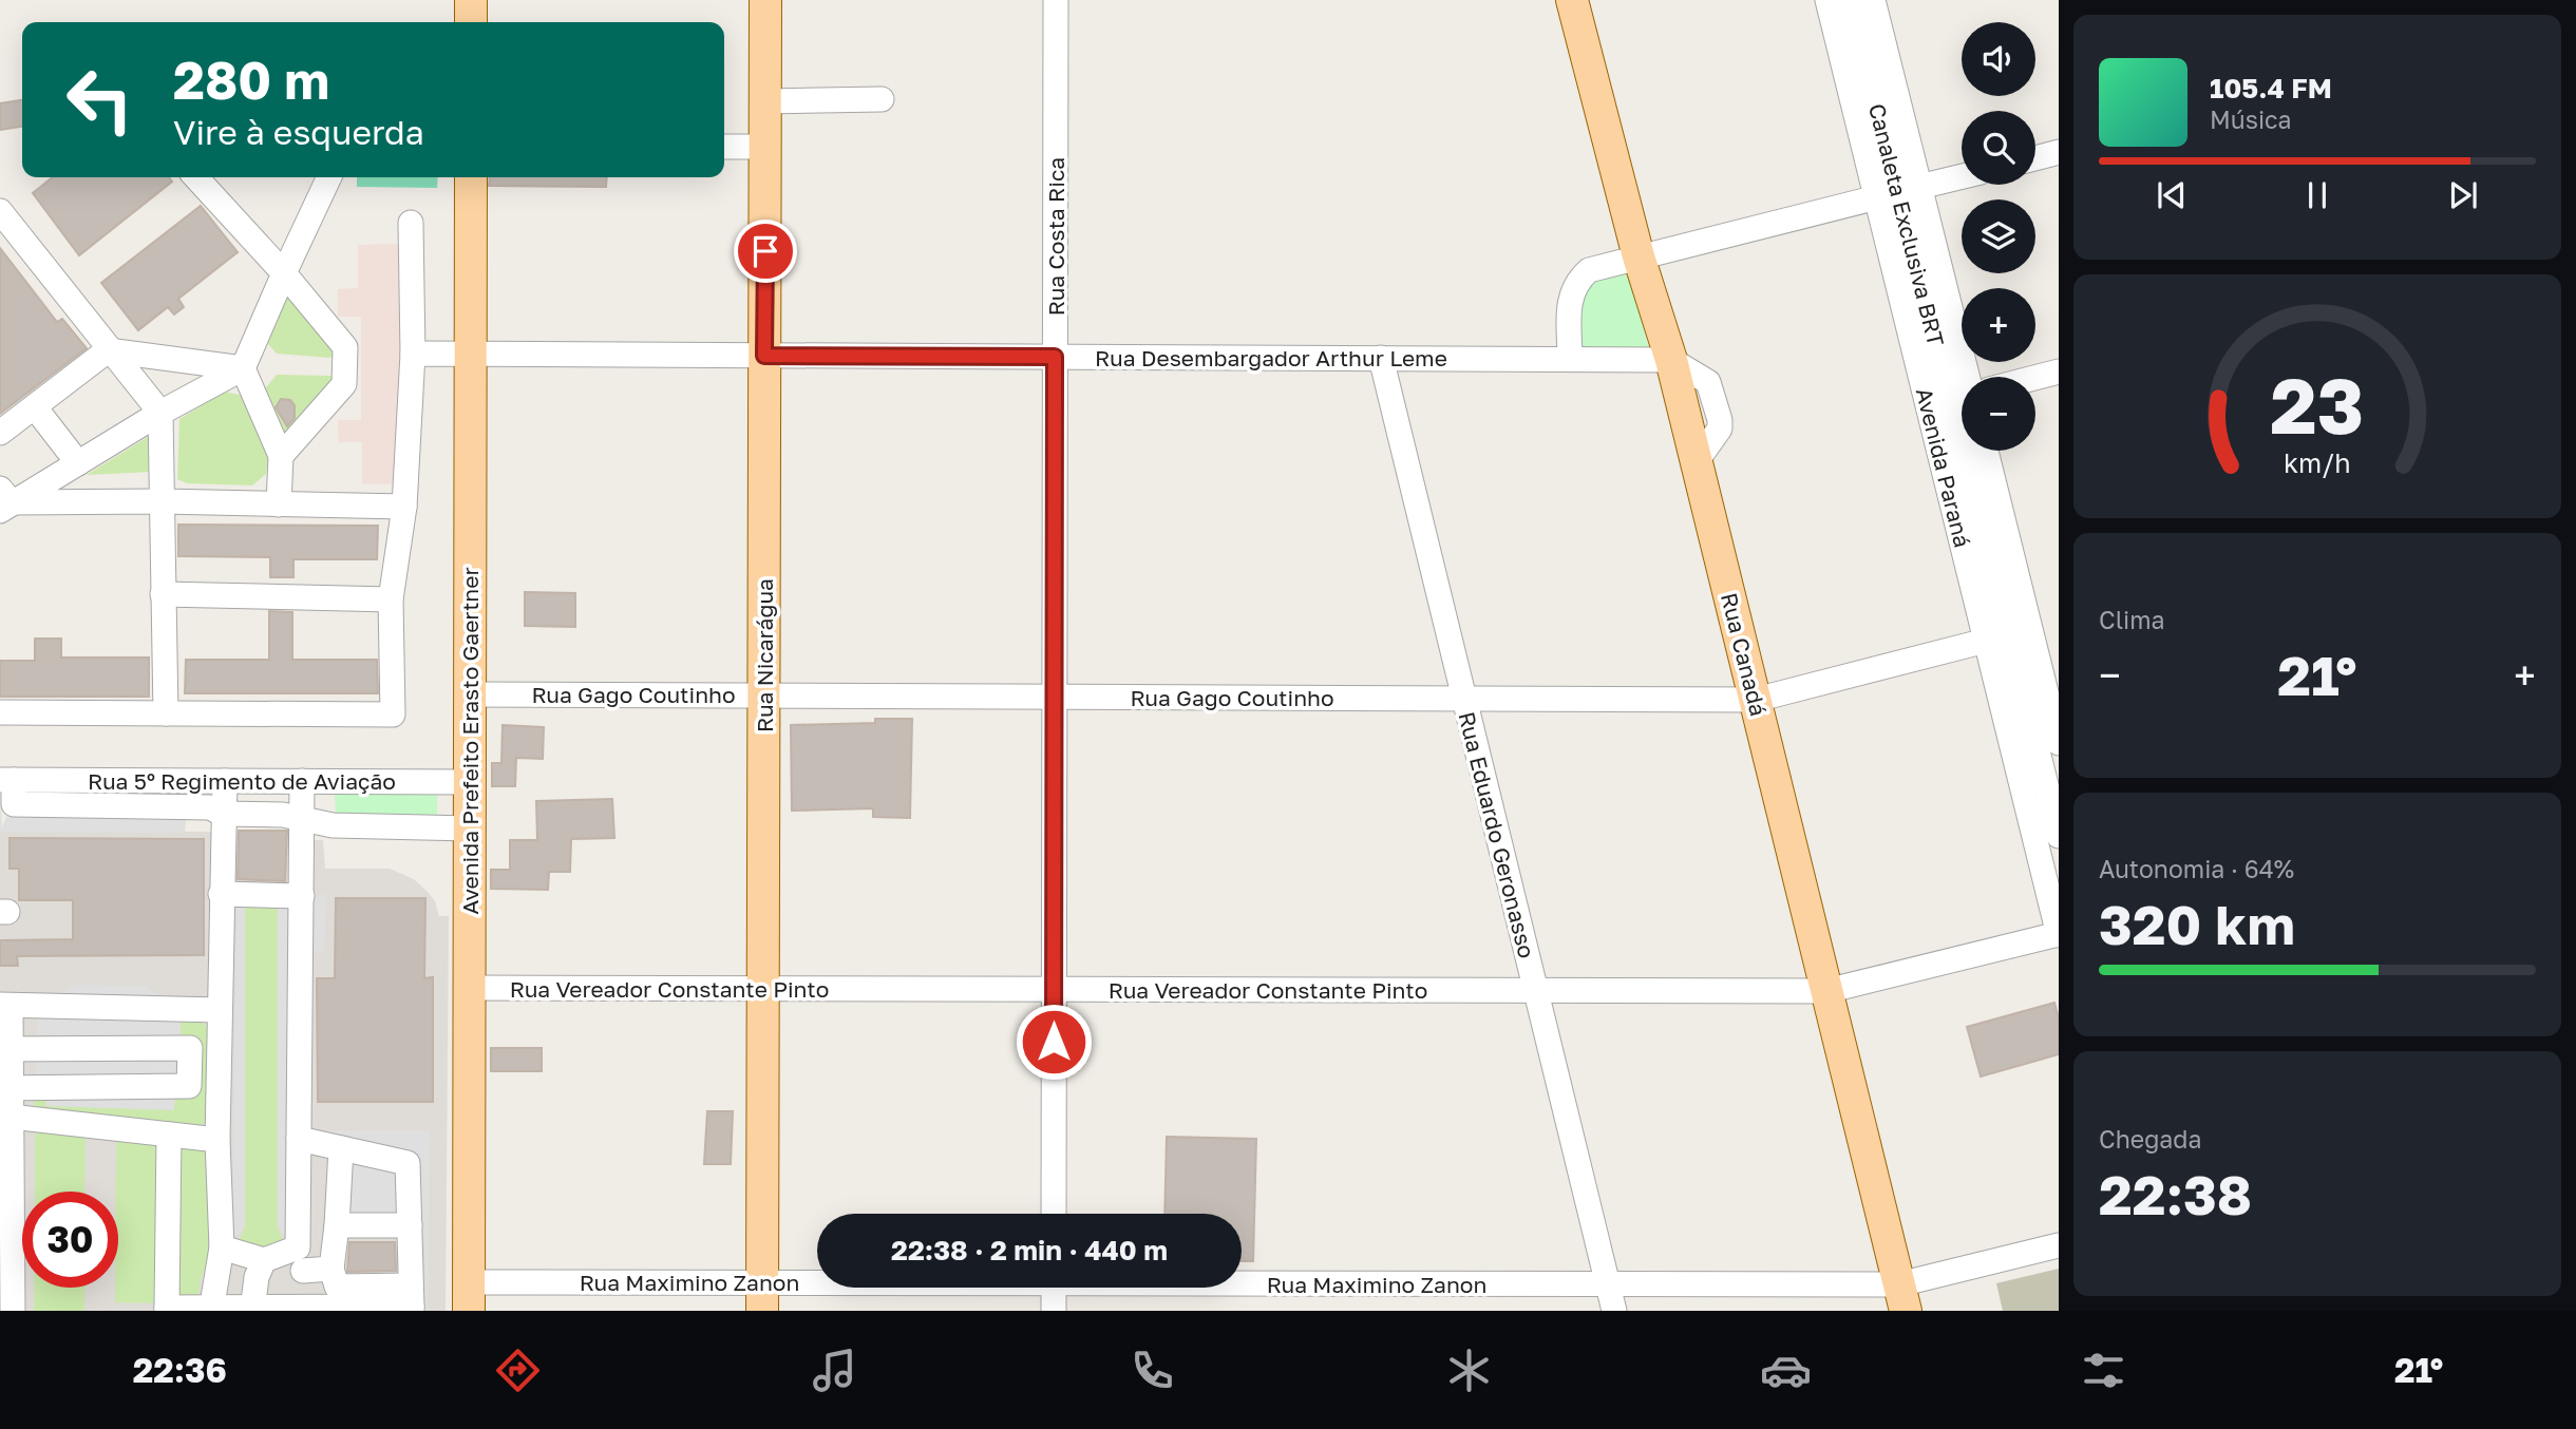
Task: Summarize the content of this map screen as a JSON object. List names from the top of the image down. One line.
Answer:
{"streets":{"main road":["Rua Canadá","Rua Nicarágua","Avenida Prefeito Erasto Gaertner"],"street":["Canaleta Exclusiva BRT","Rua Costa Rica","Rua Desembargador Arthur Leme","Avenida Paraná","Rua Gago Coutinho","Rua 5º Regimento de Aviação","Rua Eduardo Geronasso","Rua Vereador Constante Pinto","Rua Maximino Zanon"]},"crossings":[["Rua Costa Rica","Rua Desembargador Arthur Leme"],["Rua Costa Rica","Rua Gago Coutinho"],["Rua Costa Rica","Rua Vereador Constante Pinto"],["Rua Desembargador Arthur Leme","Rua Canadá"],["Rua Desembargador Arthur Leme","Rua Nicarágua"],["Rua Desembargador Arthur Leme","Avenida Prefeito Erasto Gaertner"],["Rua Desembargador Arthur Leme","Rua Eduardo Geronasso"],["Avenida Paraná","Rua Gago Coutinho"],["Avenida Paraná","Rua Vereador Constante Pinto"],["Rua Canadá","Rua Gago Coutinho"],["Rua Canadá","Rua Vereador Constante Pinto"],["Rua Canadá","Rua Maximino Zanon"],["Rua Nicarágua","Rua Gago Coutinho"],["Rua Nicarágua","Rua Vereador Constante Pinto"],["Rua Nicarágua","Rua Maximino Zanon"],["Rua Gago Coutinho","Avenida Prefeito Erasto Gaertner"],["Rua Gago Coutinho","Rua Eduardo Geronasso"],["Avenida Prefeito Erasto Gaertner","Rua 5º Regimento de Aviação"],["Avenida Prefeito Erasto Gaertner","Rua Vereador Constante Pinto"],["Avenida Prefeito Erasto Gaertner","Rua Maximino Zanon"],["Rua Eduardo Geronasso","Rua Vereador Constante Pinto"],["Rua Eduardo Geronasso","Rua Maximino Zanon"]],"page":{"map_buttons":["+","−"],"turn":["280 m","Vire à esquerda"],"song":["105.4 FM","Música"],"tile":["Clima",["Autonomia · 64%","320 km"],["Chegada","22:38"]],"heat":["−","21°","+"],"limit":"30","trip":"22:38 · 2 min · 440 m","tabs":["22:36","21°"],"gauge":["23","km/h"]}}
